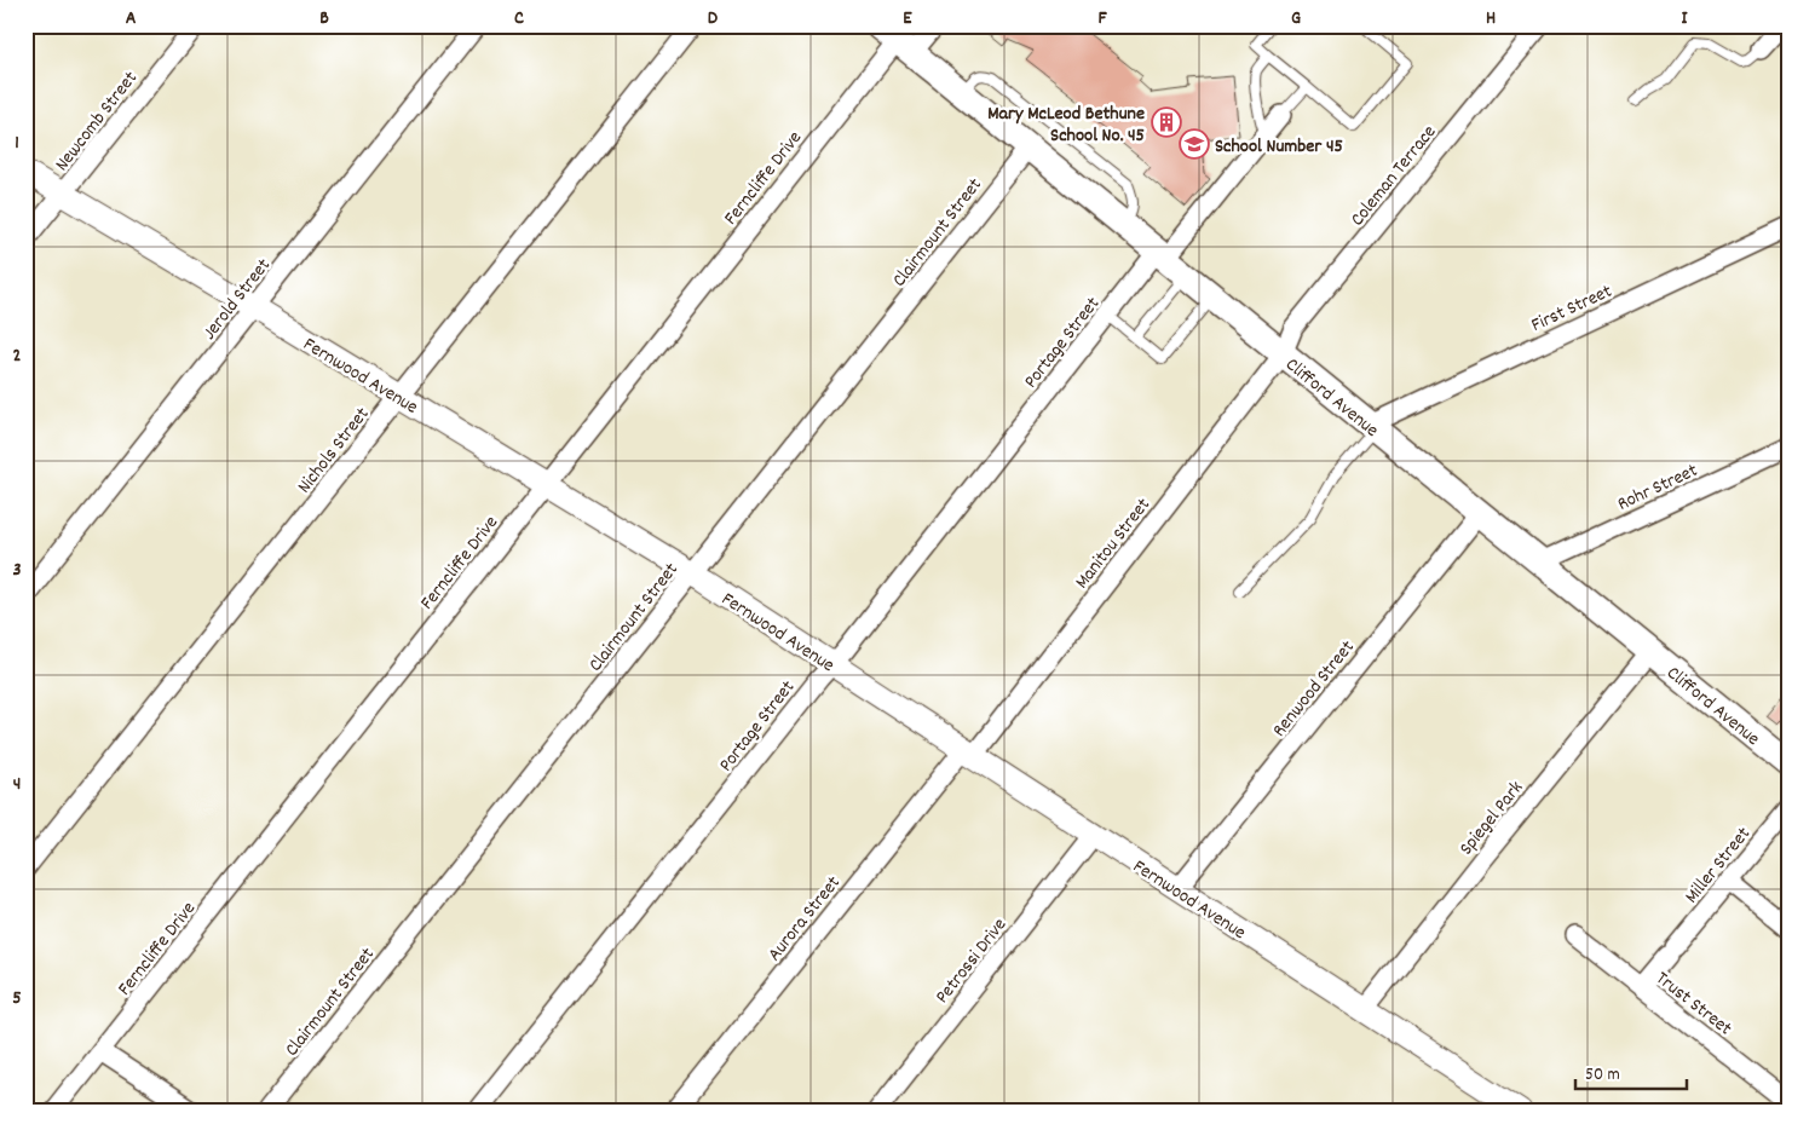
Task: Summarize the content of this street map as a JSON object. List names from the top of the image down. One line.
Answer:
{"streets":{"main road":["Clifford Avenue"],"street":["Newcomb Street","Coleman Terrace","Ferncliffe Drive","Clairmount Street","Jerold Street","First Street","Portage Street","Fernwood Avenue","Nichols Street","Rohr Street","Manitou Street","Renwood Street","Spiegel Park","Miller Street","Aurora Street","Petrossi Drive","Trust Street"]},"crossings":[["Newcomb Street","Fernwood Avenue"],["Coleman Terrace","Clifford Avenue"],["Coleman Terrace","Manitou Street"],["Ferncliffe Drive","Fernwood Avenue"],["Ferncliffe Drive","Clifford Avenue"],["Clairmount Street","Fernwood Avenue"],["Clairmount Street","Clifford Avenue"],["Jerold Street","Fernwood Avenue"],["First Street","Clifford Avenue"],["Portage Street","Fernwood Avenue"],["Portage Street","Clifford Avenue"],["Fernwood Avenue","Nichols Street"],["Fernwood Avenue","Manitou Street"],["Fernwood Avenue","Renwood Street"],["Fernwood Avenue","Spiegel Park"],["Fernwood Avenue","Aurora Street"],["Fernwood Avenue","Petrossi Drive"],["Clifford Avenue","Rohr Street"],["Clifford Avenue","Manitou Street"],["Clifford Avenue","Renwood Street"],["Clifford Avenue","Spiegel Park"],["Manitou Street","Aurora Street"],["Miller Street","Trust Street"]],"places":{"building":["Mary McLeod Bethune School No. 45"],"school or university":["School Number 45"]},"scale_bar":"50 m","grid":{"columns":["A","B","C","D","E","F","G","H","I"],"rows":["1","2","3","4","5"]}}
